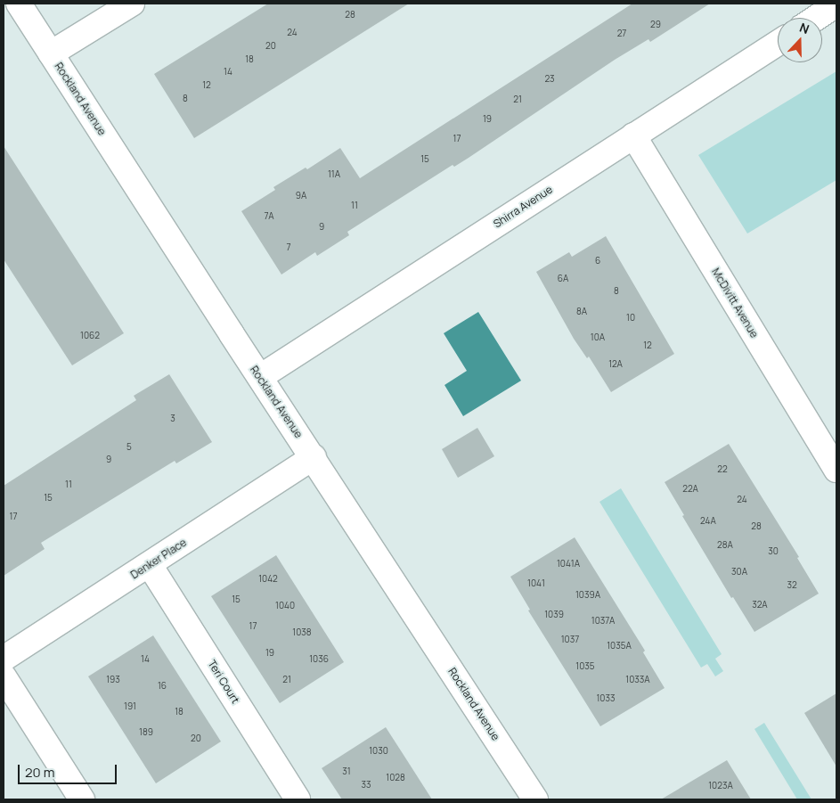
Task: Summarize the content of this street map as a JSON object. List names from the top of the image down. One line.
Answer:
{"streets":{"street":["Rockland Avenue","Shirra Avenue","McDivitt Avenue","Denker Place","Teri Court"]},"crossings":[["Rockland Avenue","Shirra Avenue"],["Rockland Avenue","Denker Place"],["Shirra Avenue","McDivitt Avenue"],["Denker Place","Teri Court"]],"house_numbers":["28","29","24","27","20","18","14","23","12","8","21","19","17","15","11A","9A","11","7A","9","7","6","6A","8","8A","10","1062","10A","12","12A","3","5","9","22","11","22A","15","24","17","24A","28","28A","30","1041A","30A","1042","1041","32","1039A","15","32A","1040","1039","1037A","17","1038","1037","1035A","19","14","1036","1035","193","21","1033A","16","1033","191","18","189","20","1030","31","1028","33","1023A"],"scale_bar":"20 m","north":"top"}
